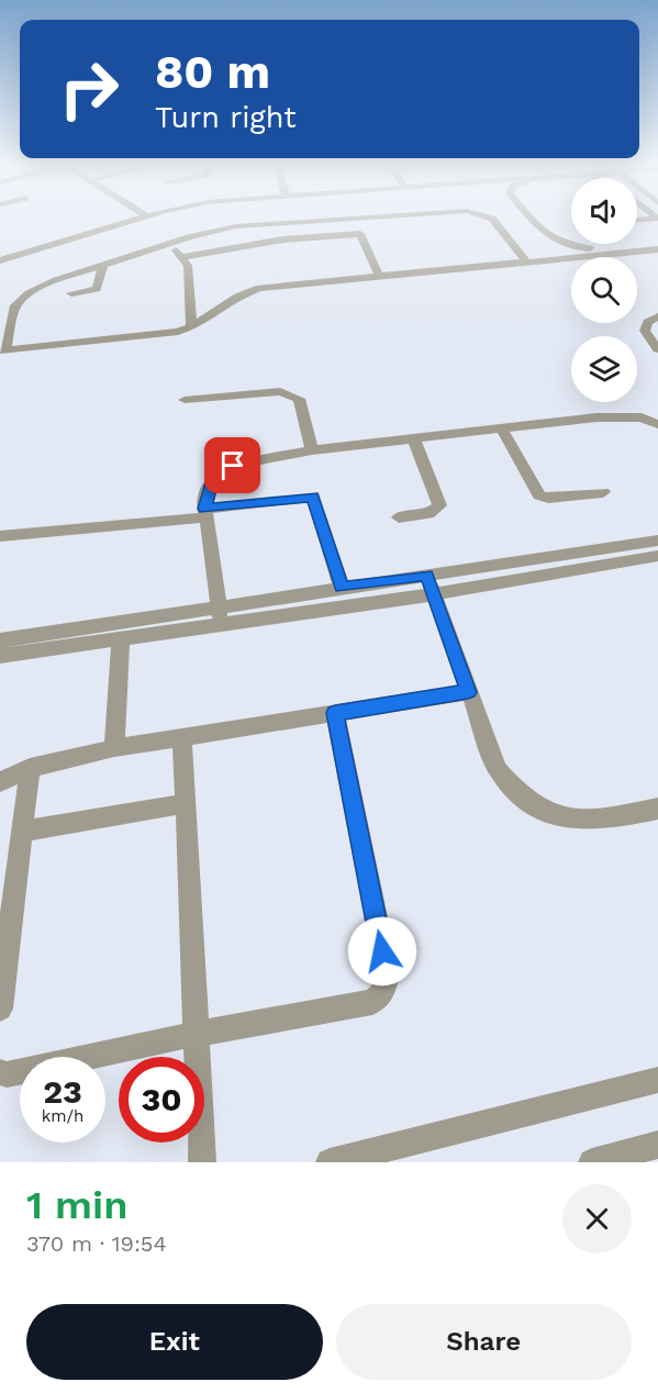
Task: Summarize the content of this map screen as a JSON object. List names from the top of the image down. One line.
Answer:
{"page":{"turn":["80 m","Turn right"],"speed":"23 km/h","limit":"30","heading":["1 min","370 m · 19:54"],"buttons":["Exit","Share"]}}
